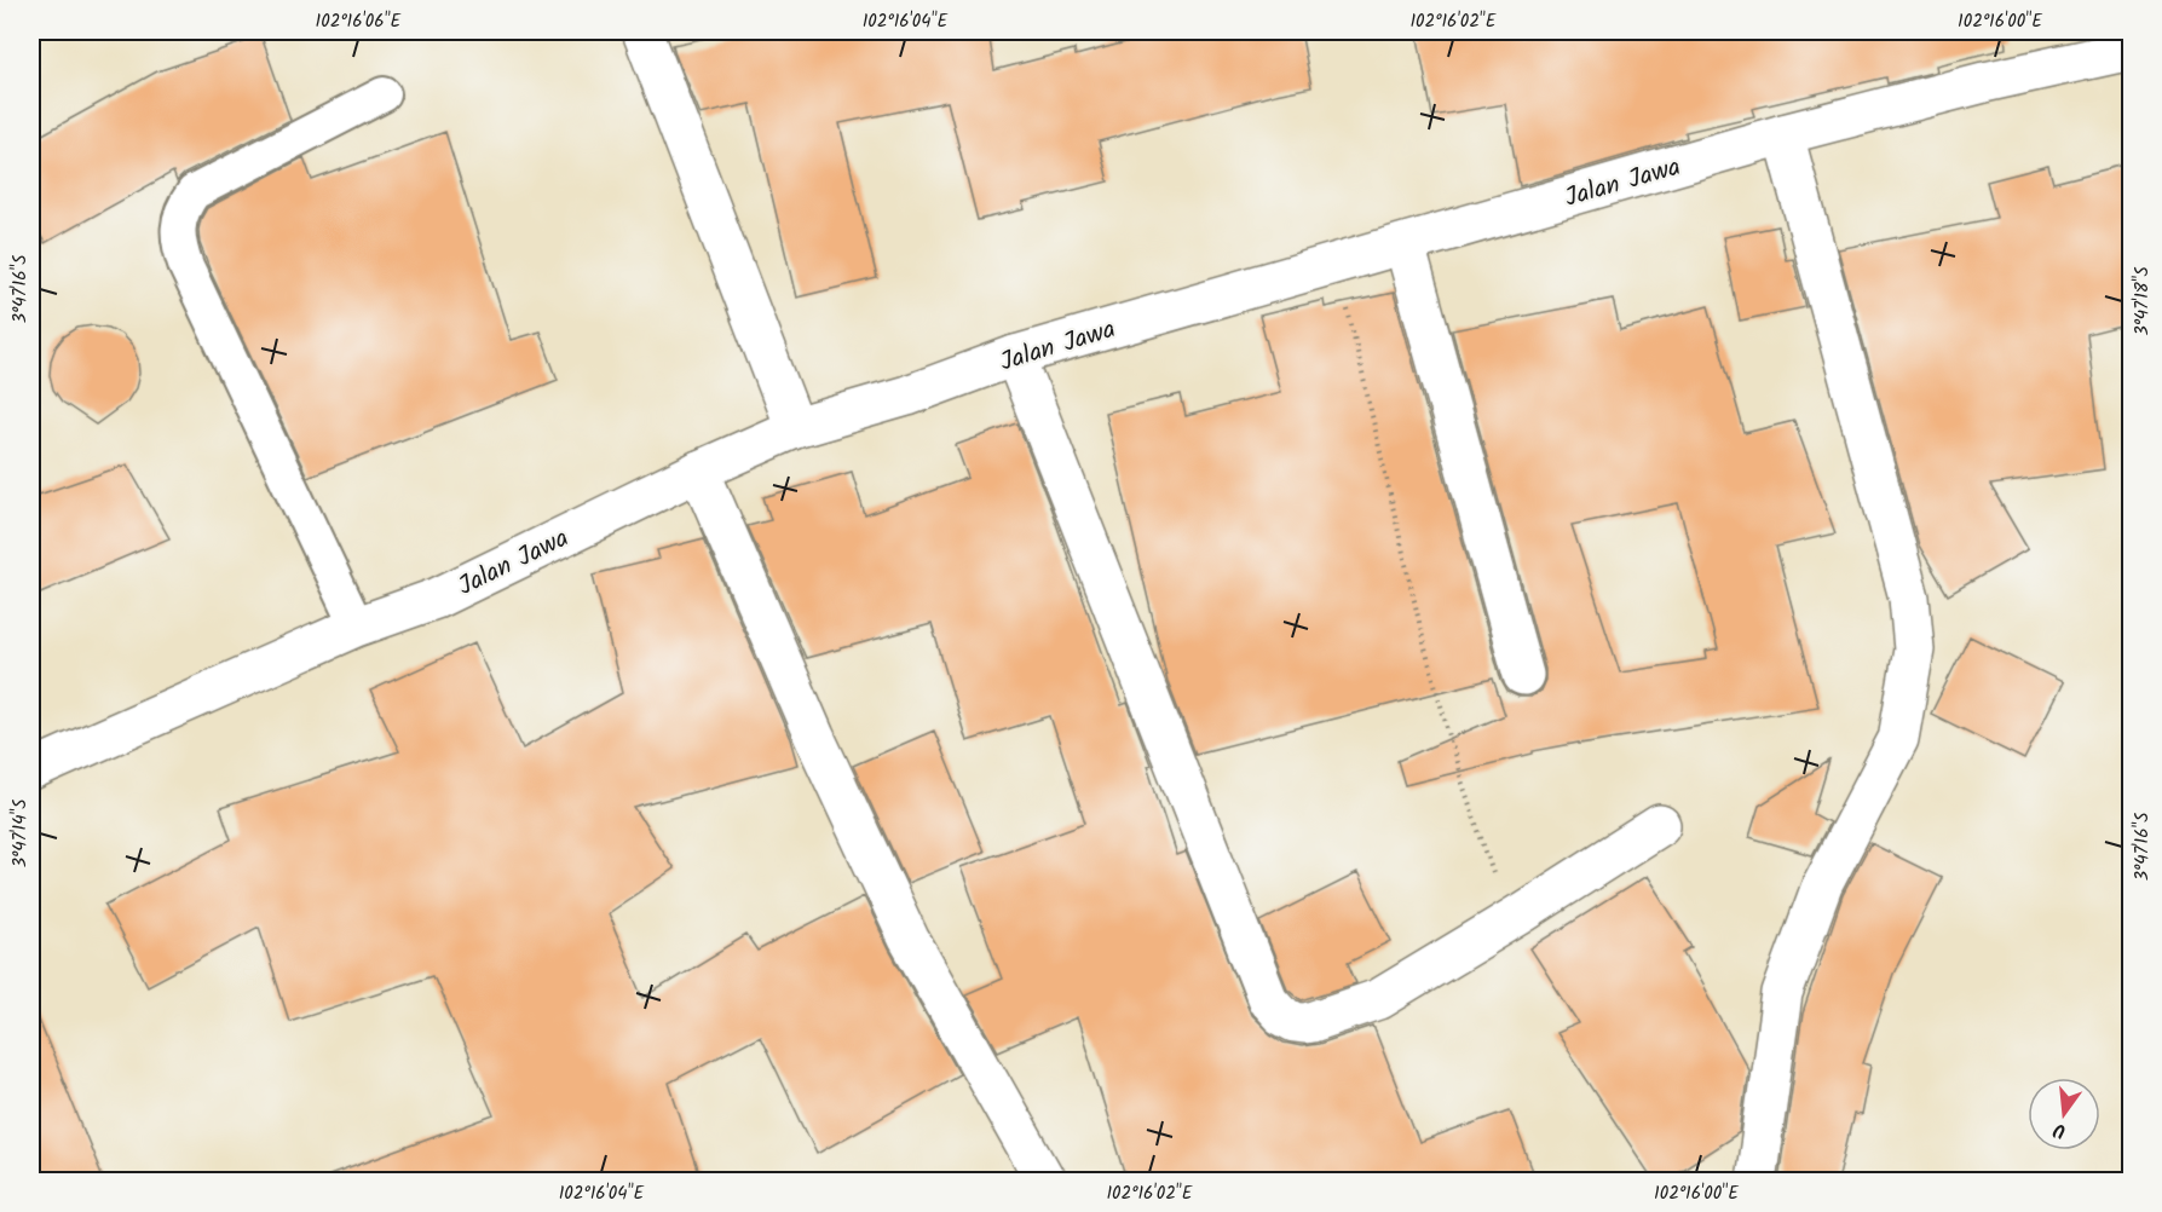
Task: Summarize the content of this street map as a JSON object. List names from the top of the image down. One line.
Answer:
{"streets":{"street":["Jalan Jawa"]},"north":"bottom","coordinates":["102°16'06\"E","102°16'04\"E","102°16'02\"E","102°16'00\"E","3°47'16\"S","3°47'18\"S","3°47'14\"S"]}
